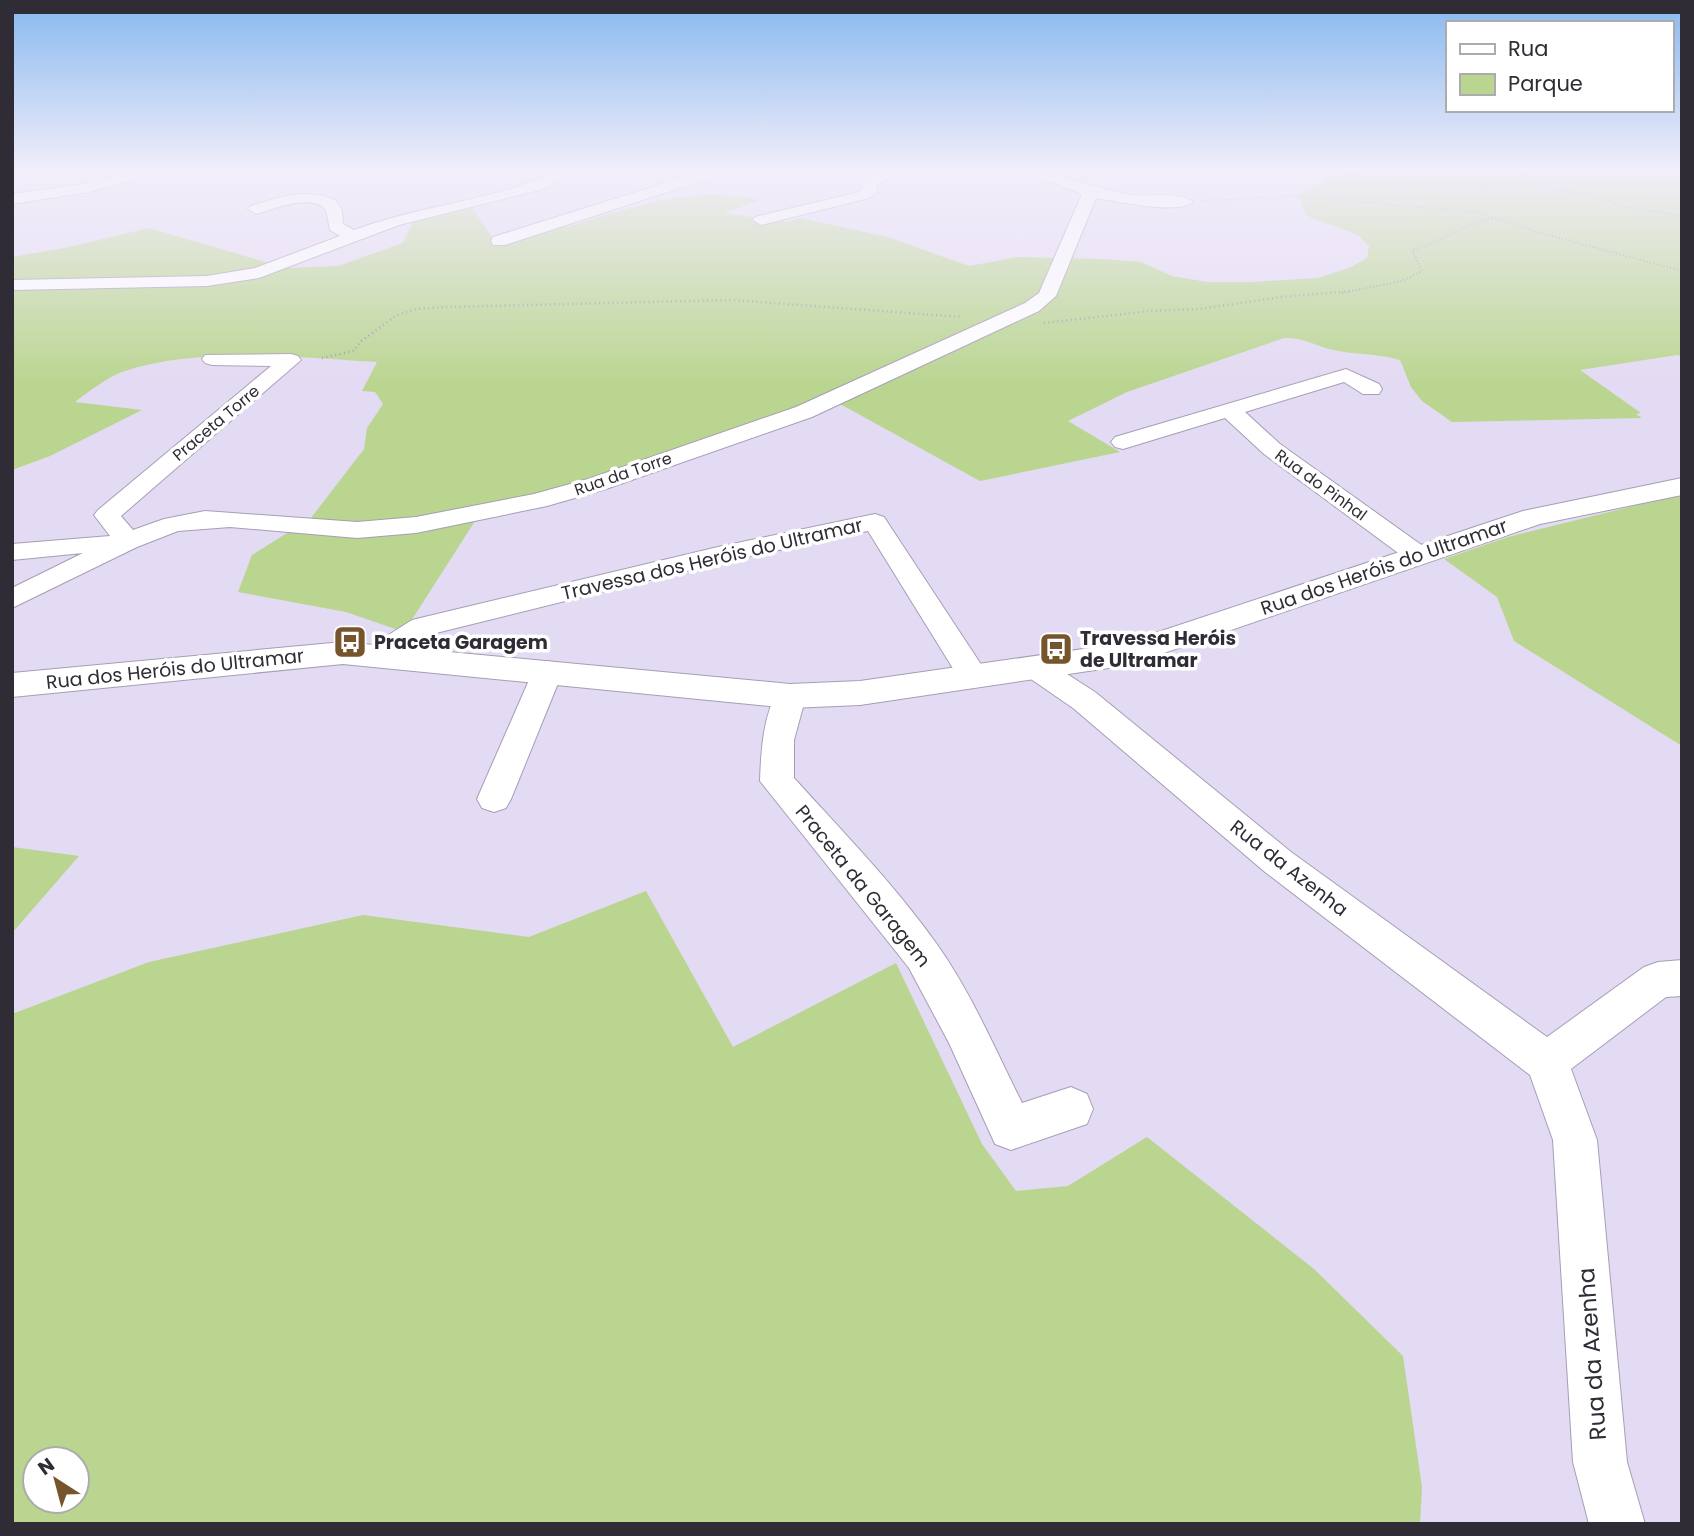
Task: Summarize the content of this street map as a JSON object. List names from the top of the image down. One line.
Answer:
{"streets":{"street":["Praceta Torre","Rua da Torre","Rua do Pinhal","Travessa dos Heróis do Ultramar","Rua dos Heróis do Ultramar","Rua da Azenha","Praceta da Garagem"]},"crossings":[["Praceta Torre","Rua da Torre"],["Rua do Pinhal","Rua dos Heróis do Ultramar"],["Travessa dos Heróis do Ultramar","Rua dos Heróis do Ultramar"],["Rua dos Heróis do Ultramar","Rua da Azenha"],["Rua dos Heróis do Ultramar","Praceta da Garagem"]],"places":{"bus stop":["Praceta Garagem","Travessa Heróis de Ultramar"]},"legend":["Rua","Parque"],"north":"top left"}
